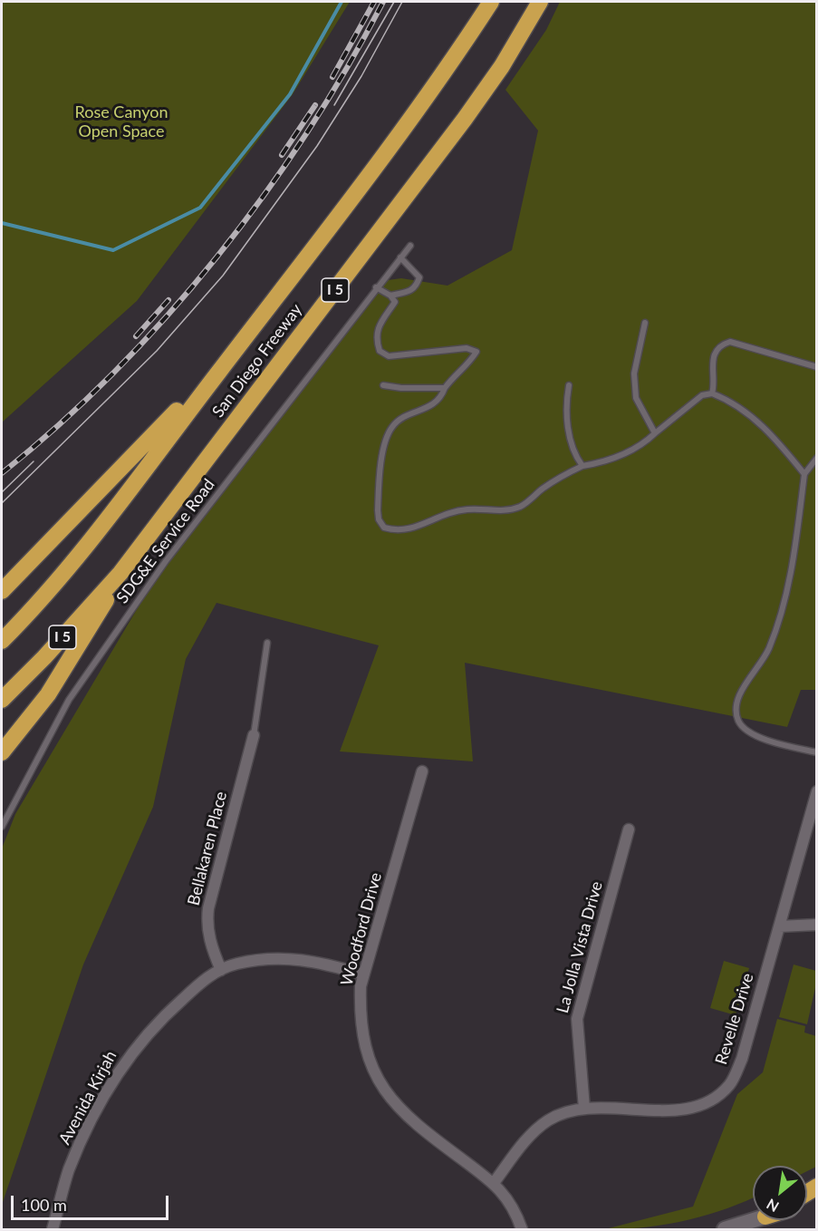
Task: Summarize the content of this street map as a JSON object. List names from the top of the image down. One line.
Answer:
{"streets":{"highway":["I 5","San Diego Freeway"],"street":["Bellakaren Place","Woodford Drive","La Jolla Vista Drive","Revelle Drive","Avenida Kirjah"],"lane":["SDG&E Service Road"]},"crossings":[["Bellakaren Place","Avenida Kirjah"],["Woodford Drive","Revelle Drive"],["Woodford Drive","Avenida Kirjah"],["La Jolla Vista Drive","Revelle Drive"]],"parks":["Rose Canyon Open Space"],"scale_bar":"100 m","north":"bottom left"}
